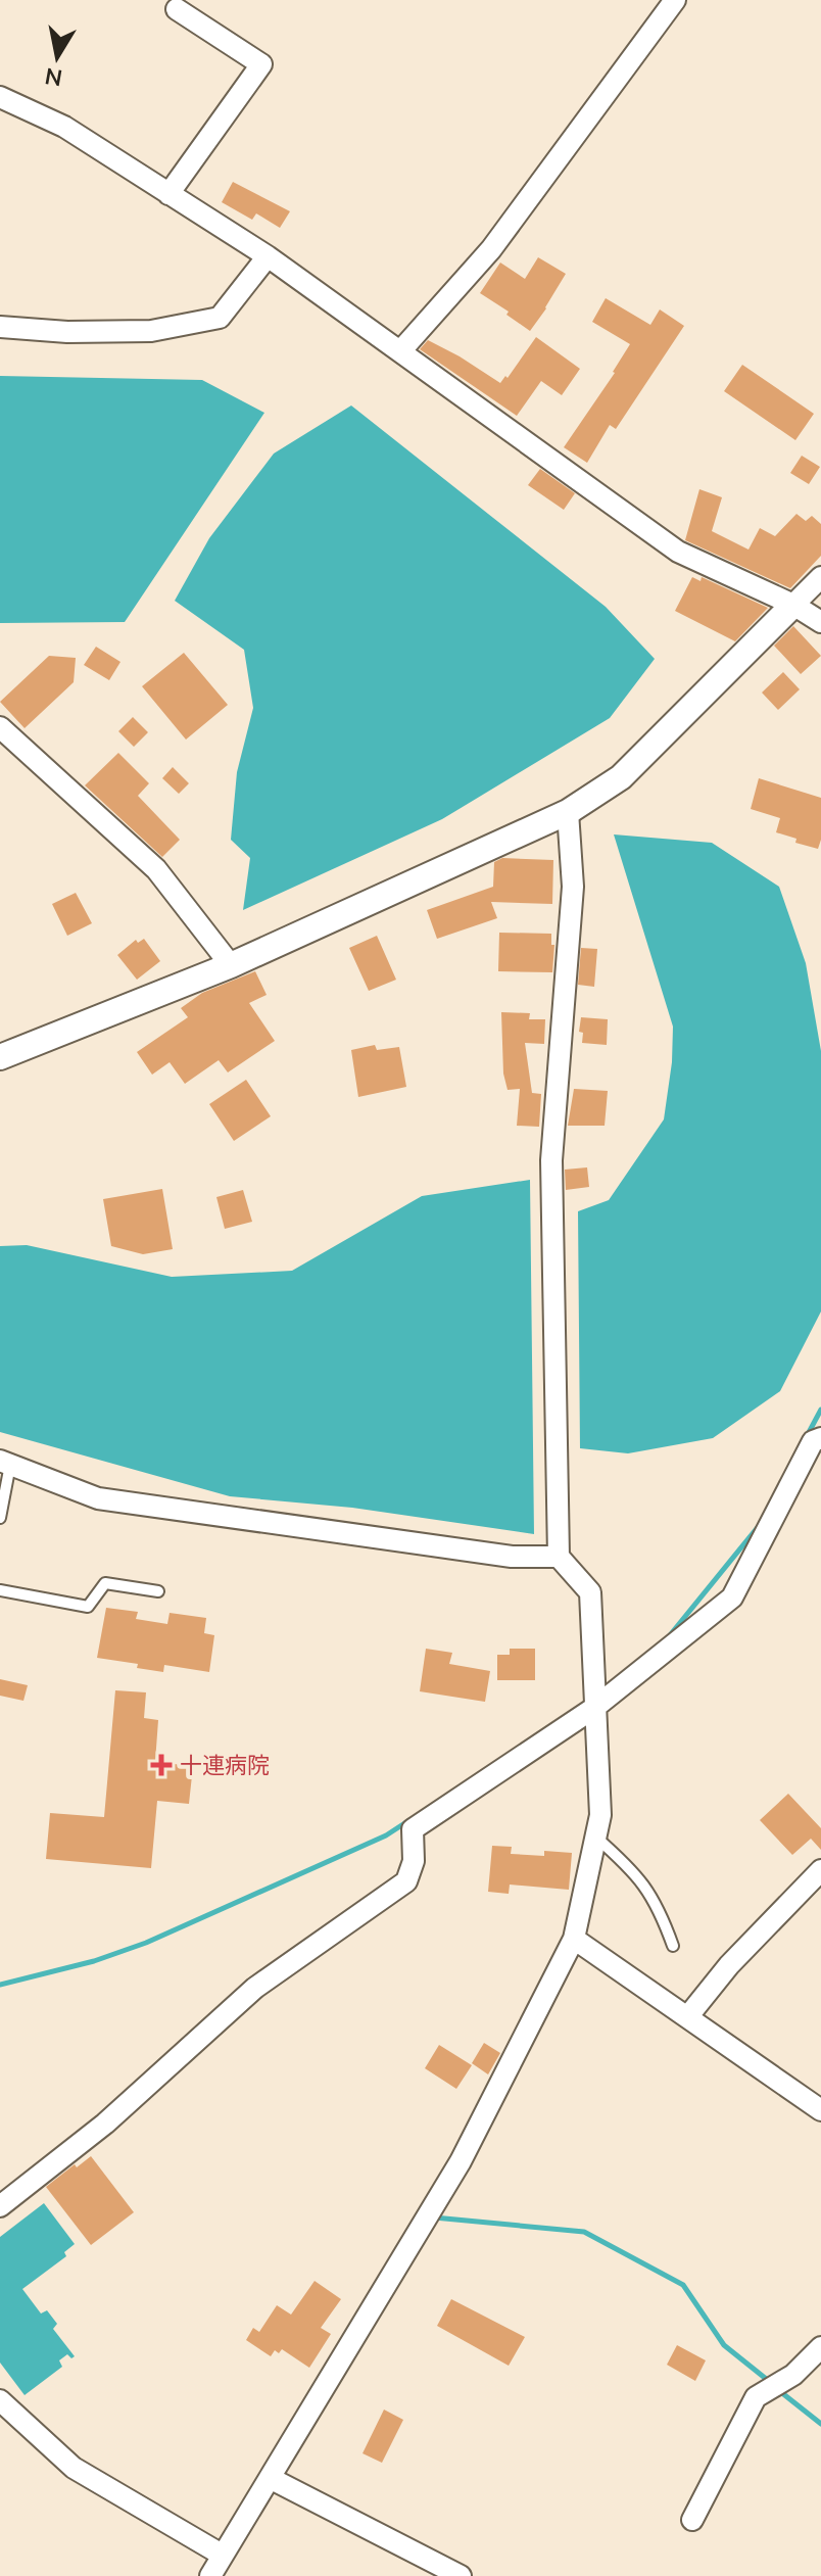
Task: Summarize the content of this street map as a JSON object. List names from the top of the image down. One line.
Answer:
{"places":{"health":["十連病院"]},"north":"bottom"}
